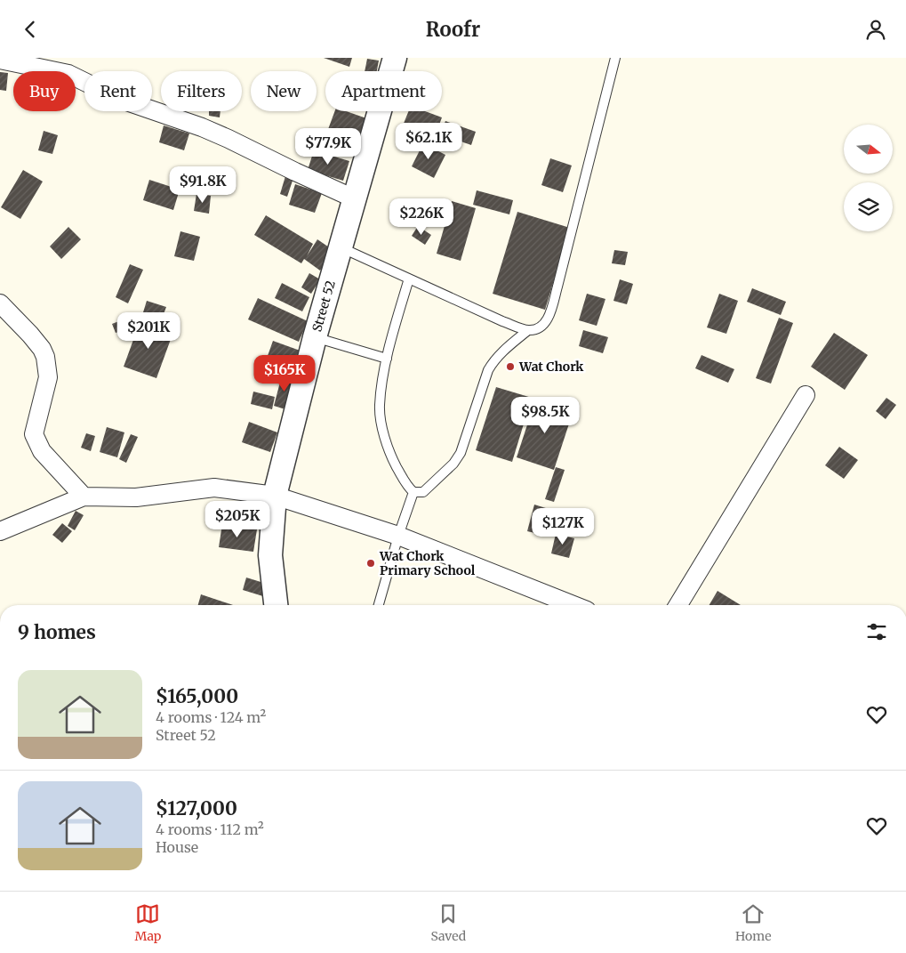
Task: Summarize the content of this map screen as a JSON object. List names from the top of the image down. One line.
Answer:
{"streets":{"street":["Street 52"]},"places":["Wat Chork","Wat Chork Primary School"],"north":"right","page":{"header":"Roofr","chip":["Buy","Rent","Filters","New","Apartment"],"price":["$62.1K","$77.9K","$91.8K","$226K","$201K","$165K","$98.5K","$205K","$127K"],"heading":"9 homes","list":[{"name":"$165,000","note":"4 rooms · 124 m² · Street 52"},{"name":"$127,000","note":"4 rooms · 112 m² · House"}],"tabs":["Map","Saved","Home"]}}
